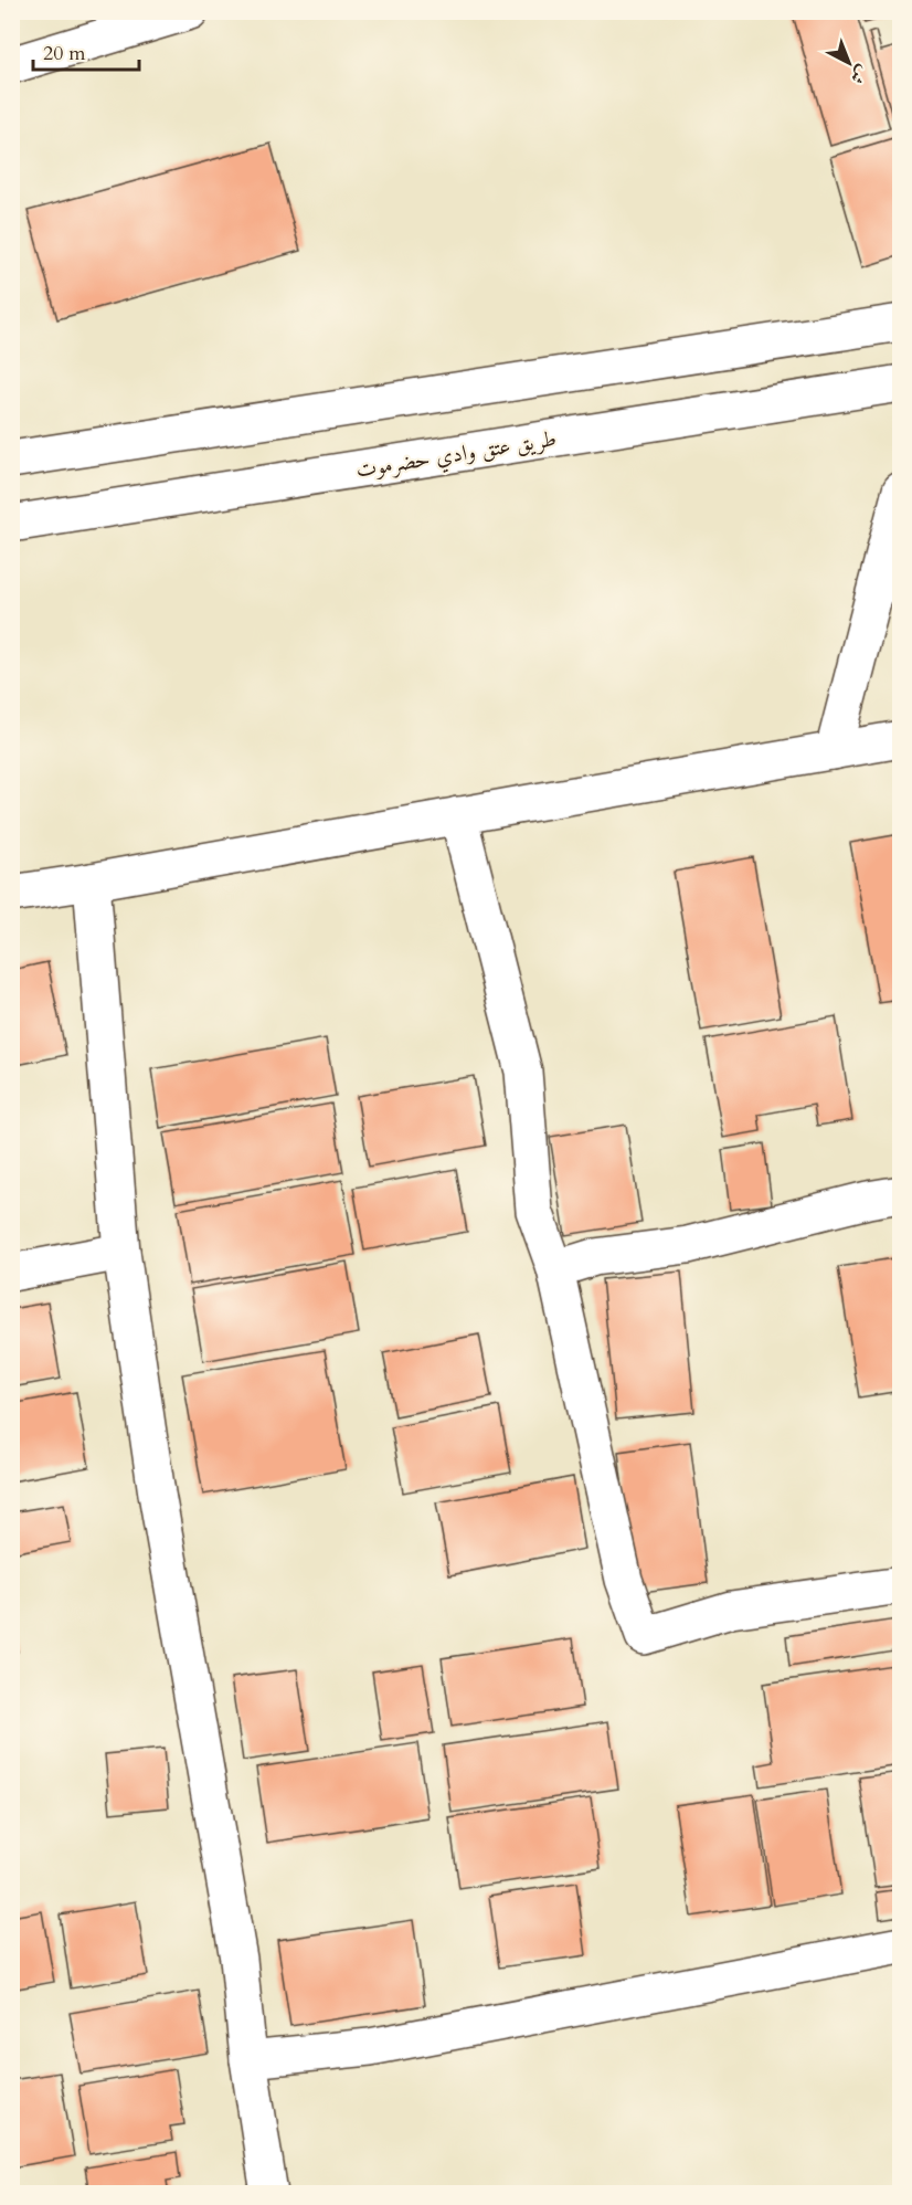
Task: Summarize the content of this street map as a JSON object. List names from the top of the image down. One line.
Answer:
{"streets":{"street":["طريق عتق وادي حضرموت"]},"scale_bar":"20 m","north":"bottom right"}
